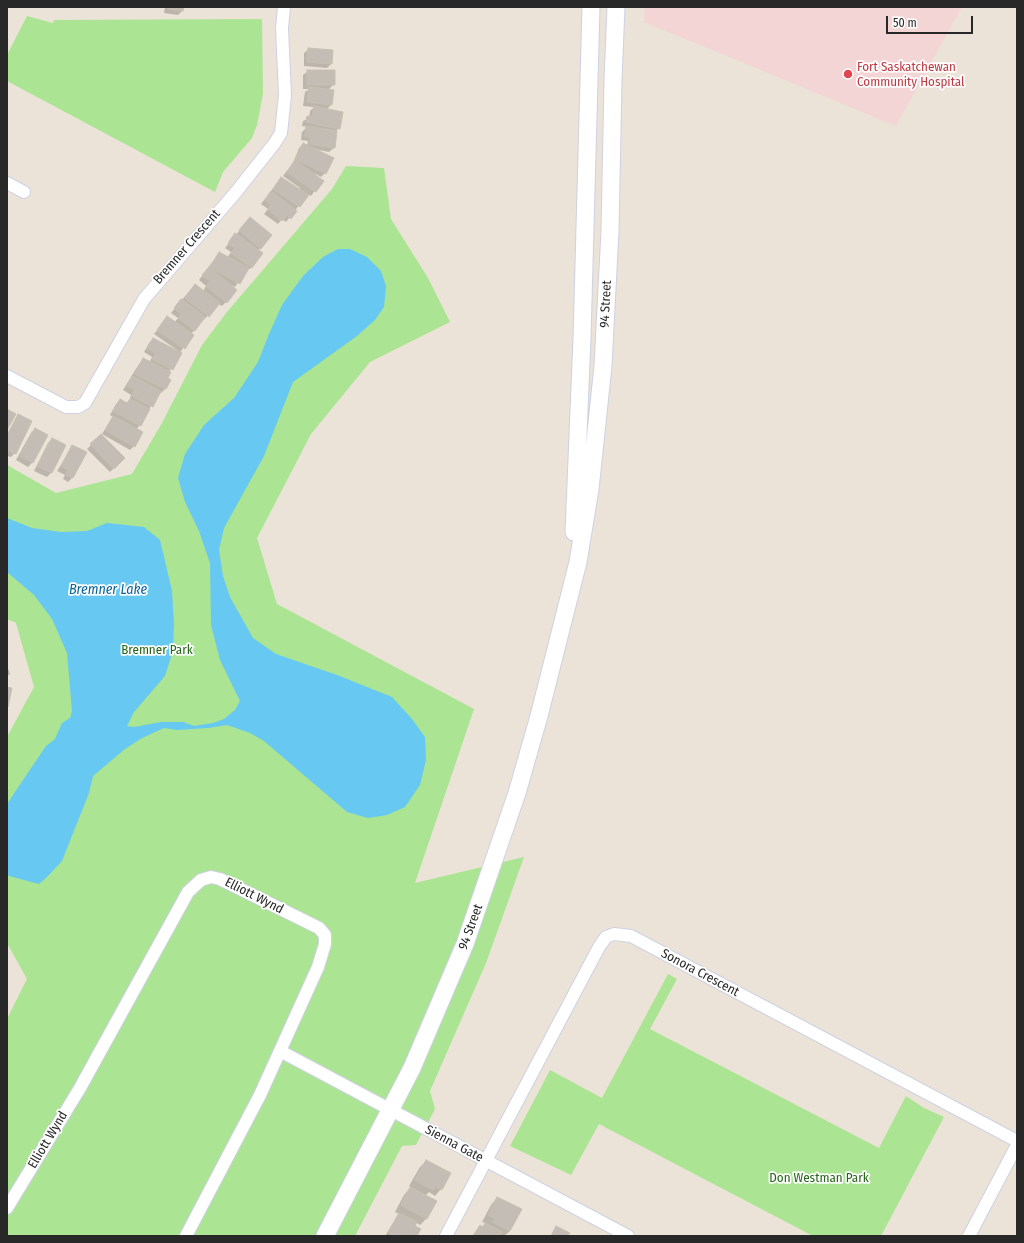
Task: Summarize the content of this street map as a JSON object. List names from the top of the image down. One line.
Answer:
{"streets":{"main road":["94 Street"],"street":["Bremner Crescent","Elliott Wynd","Sonora Crescent","Sienna Gate"]},"crossings":[["94 Street","Sienna Gate"],["Elliott Wynd","Sienna Gate"],["Sonora Crescent","Sienna Gate"]],"water":["Bremner Lake"],"parks":["Bremner Park","Don Westman Park"],"places":["Fort Saskatchewan Community Hospital"],"scale_bar":"50 m"}
